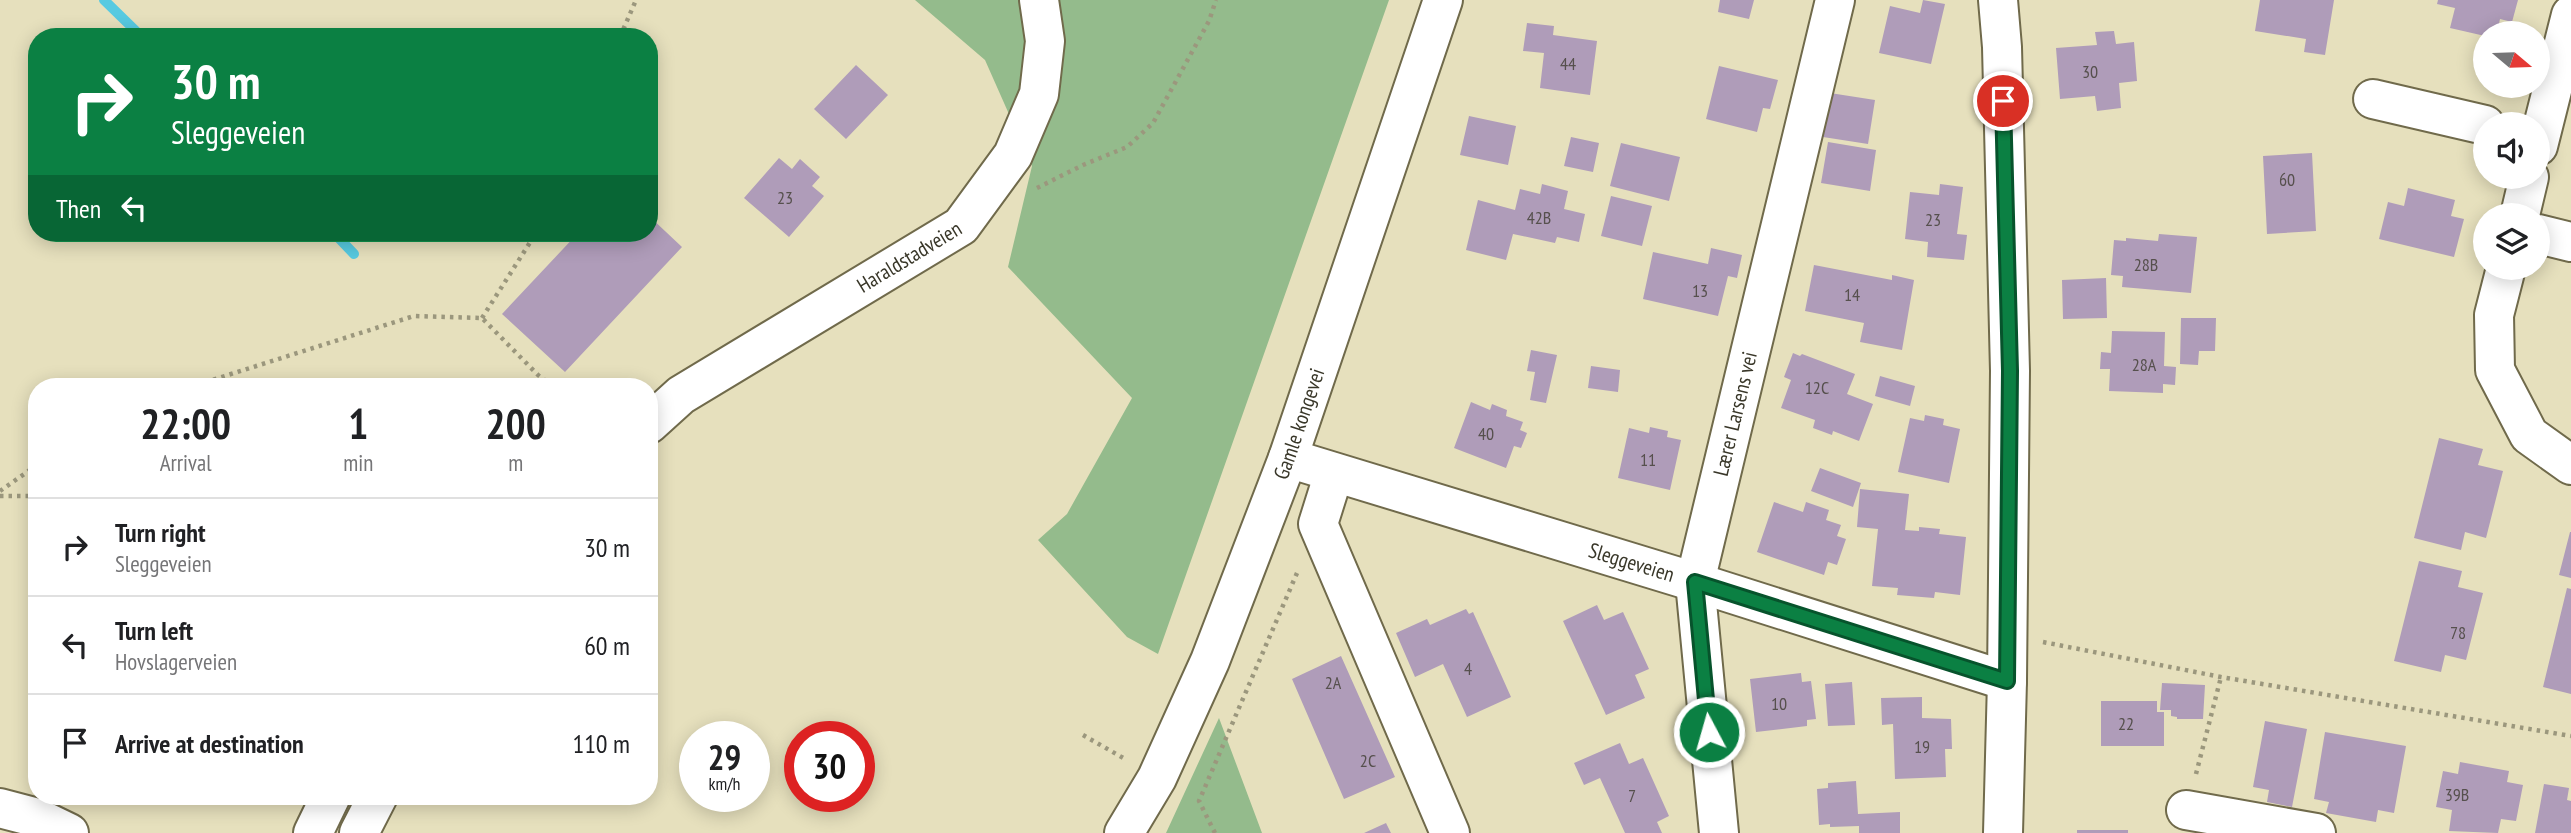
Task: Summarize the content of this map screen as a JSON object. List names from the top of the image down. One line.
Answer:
{"streets":{"street":["Haraldstadveien","Lærer Larsens vei","Gamle kongevei","Sleggeveien"]},"crossings":[["Lærer Larsens vei","Sleggeveien"],["Gamle kongevei","Sleggeveien"]],"house_numbers":["44","30","60","23","42B","23","28B","13","14","28A","12C","40","11","78","4","2A","10","22","19","2C","39B","7"],"north":"right","page":{"turn":["30 m","Sleggeveien"],"then":"Then","eta":["22:00","Arrival","1","min","200","m"],"list":[{"name":"Turn right","note":"Sleggeveien","value":"30 m"},{"name":"Turn left","note":"Hovslagerveien","value":"60 m"},{"name":"Arrive at destination","value":"110 m"}],"speed":"29 km/h","limit":"30"}}
